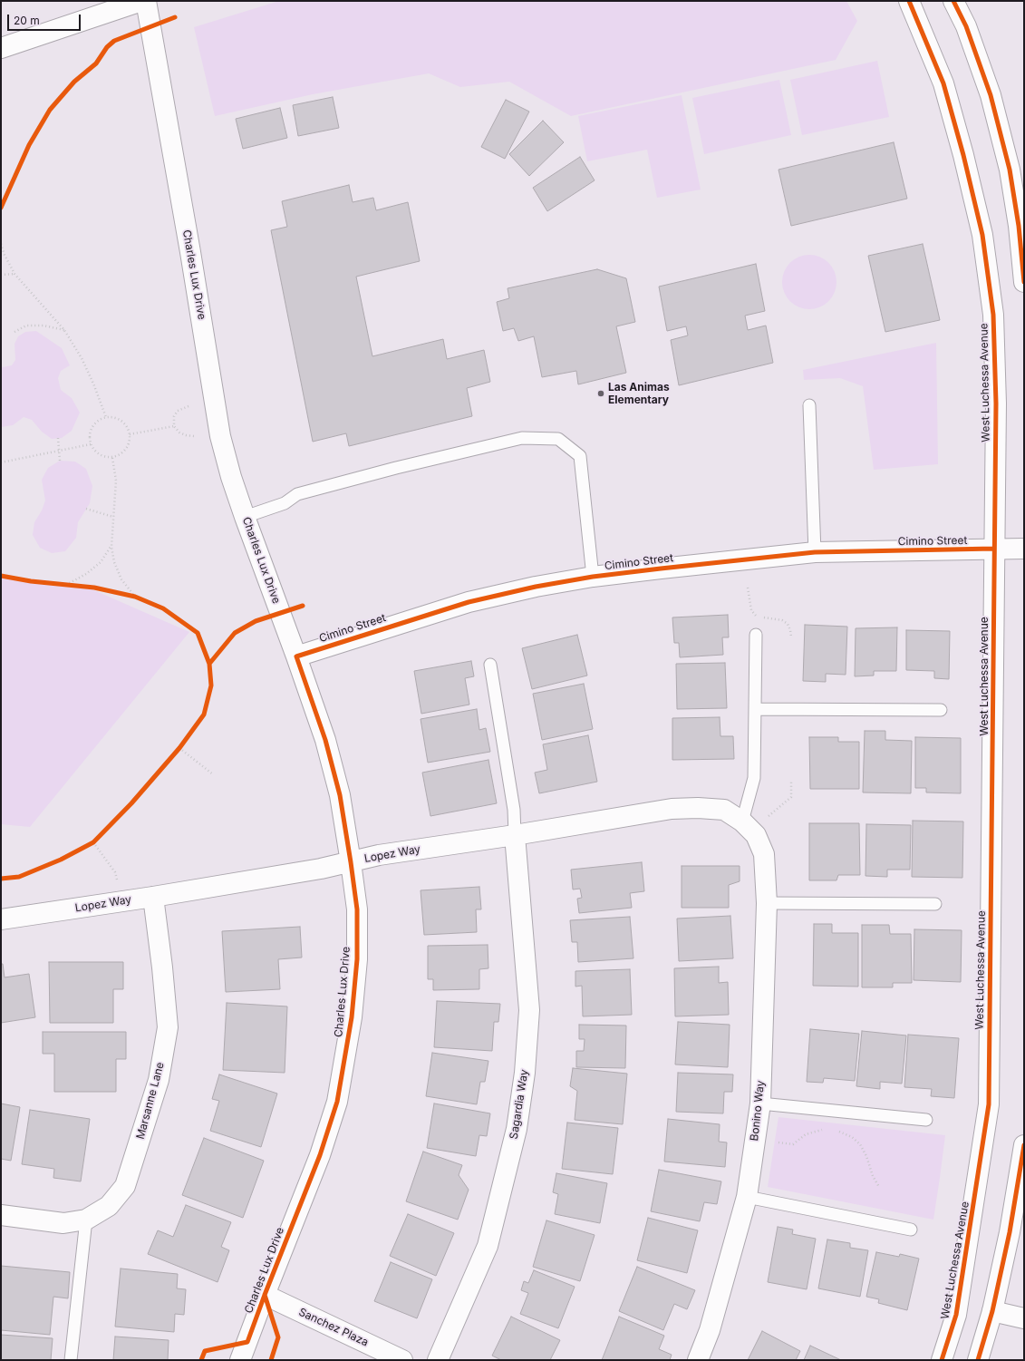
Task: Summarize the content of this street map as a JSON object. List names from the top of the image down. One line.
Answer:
{"streets":{"street":["Charles Lux Drive","West Luchessa Avenue","Cimino Street","Lopez Way","Marsanne Lane","Sagardia Way","Bonino Way","Sanchez Plaza"]},"crossings":[["Charles Lux Drive","Cimino Street"],["Charles Lux Drive","Lopez Way"],["Charles Lux Drive","Sanchez Plaza"],["West Luchessa Avenue","Cimino Street"],["Lopez Way","Marsanne Lane"],["Lopez Way","Sagardia Way"],["Lopez Way","Bonino Way"]],"places":["Las Animas Elementary"],"scale_bar":"20 m"}
